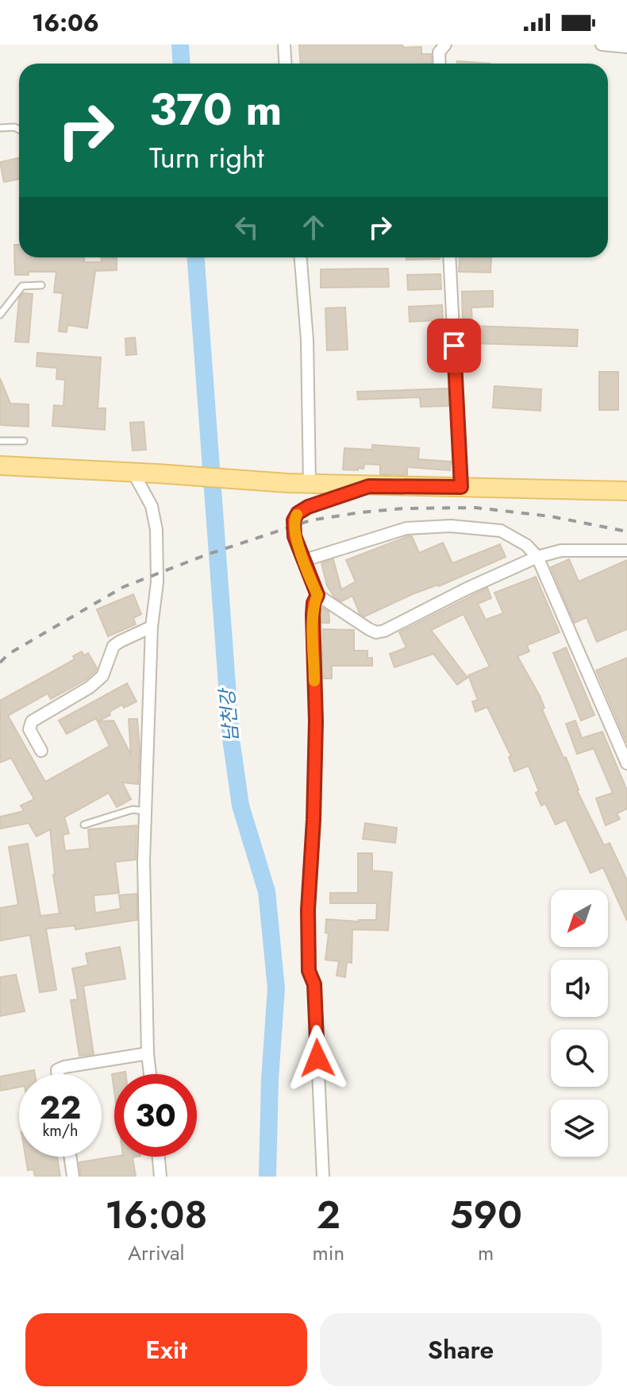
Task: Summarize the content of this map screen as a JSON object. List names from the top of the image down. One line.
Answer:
{"water":["남천강"],"north":"bottom left","page":{"status":"16:06","turn":["370 m","Turn right"],"speed":"22 km/h","limit":"30","eta":["16:08","Arrival","2","min","590","m"],"buttons":["Exit","Share"]}}
